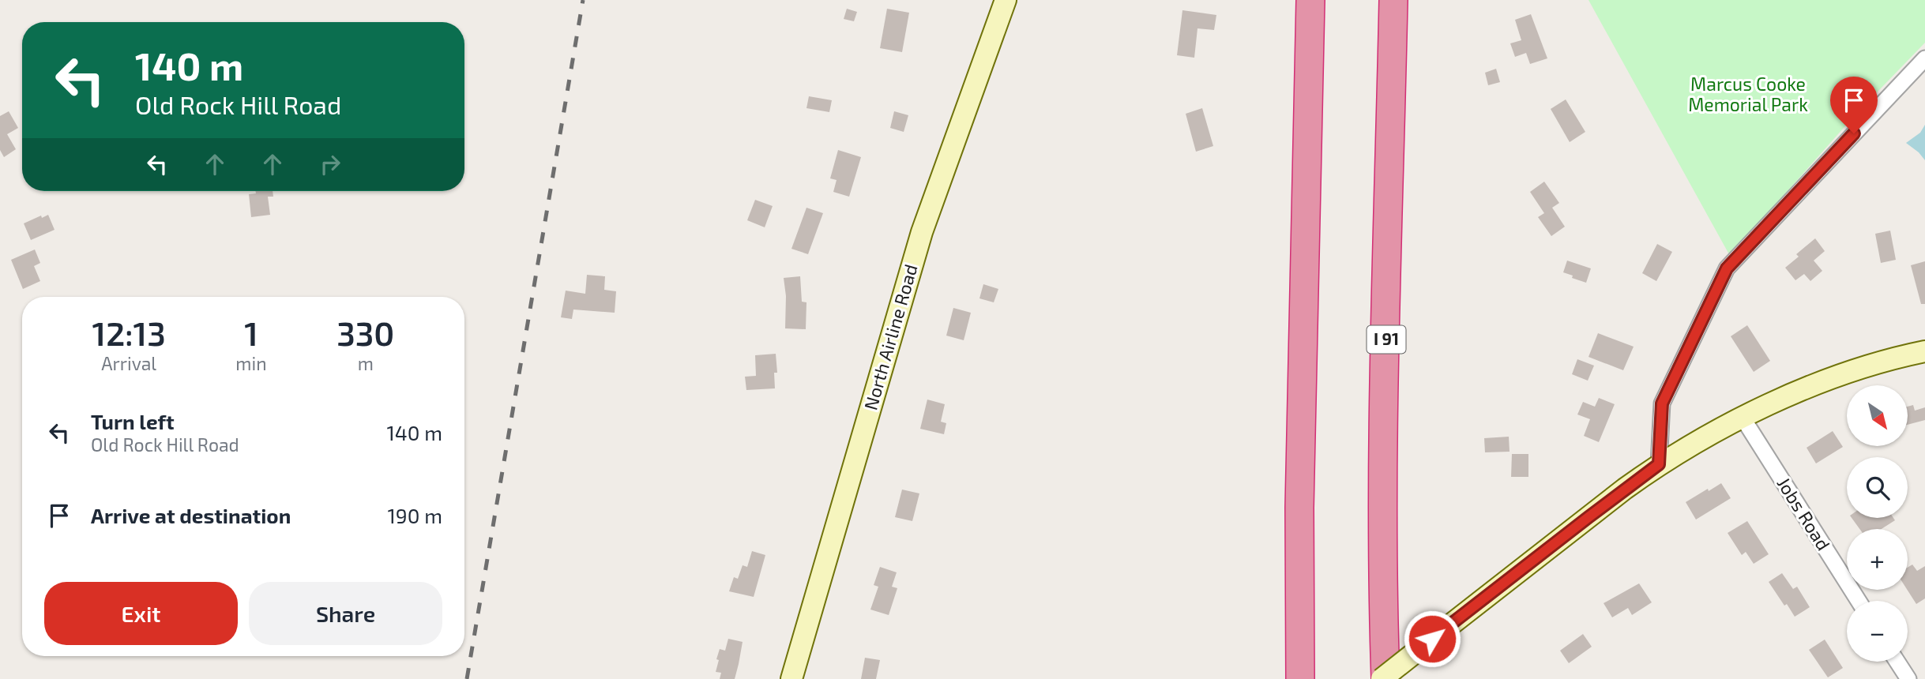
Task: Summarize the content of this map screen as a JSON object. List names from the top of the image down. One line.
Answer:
{"streets":{"highway":["I 91"],"main road":["North Airline Road"],"street":["Jobs Road"]},"parks":["Marcus Cooke Memorial Park"],"north":"bottom right","page":{"turn":["140 m","Old Rock Hill Road"],"eta":["12:13","Arrival","1","min","330","m"],"map_buttons":["+","−"],"list":[{"name":"Turn left","note":"Old Rock Hill Road","value":"140 m"},{"name":"Arrive at destination","value":"190 m"}],"buttons":["Exit","Share"]}}
